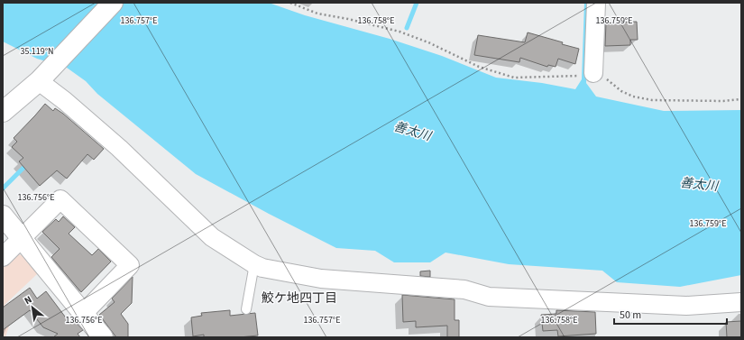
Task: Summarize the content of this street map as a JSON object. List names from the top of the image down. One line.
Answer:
{"districts":["鮫ケ地四丁目"],"water":["善太川"],"scale_bar":"50 m","north":"top left","coordinates":["136.757°E","136.758°E","136.759°E","35.119°N","136.756°E"]}
